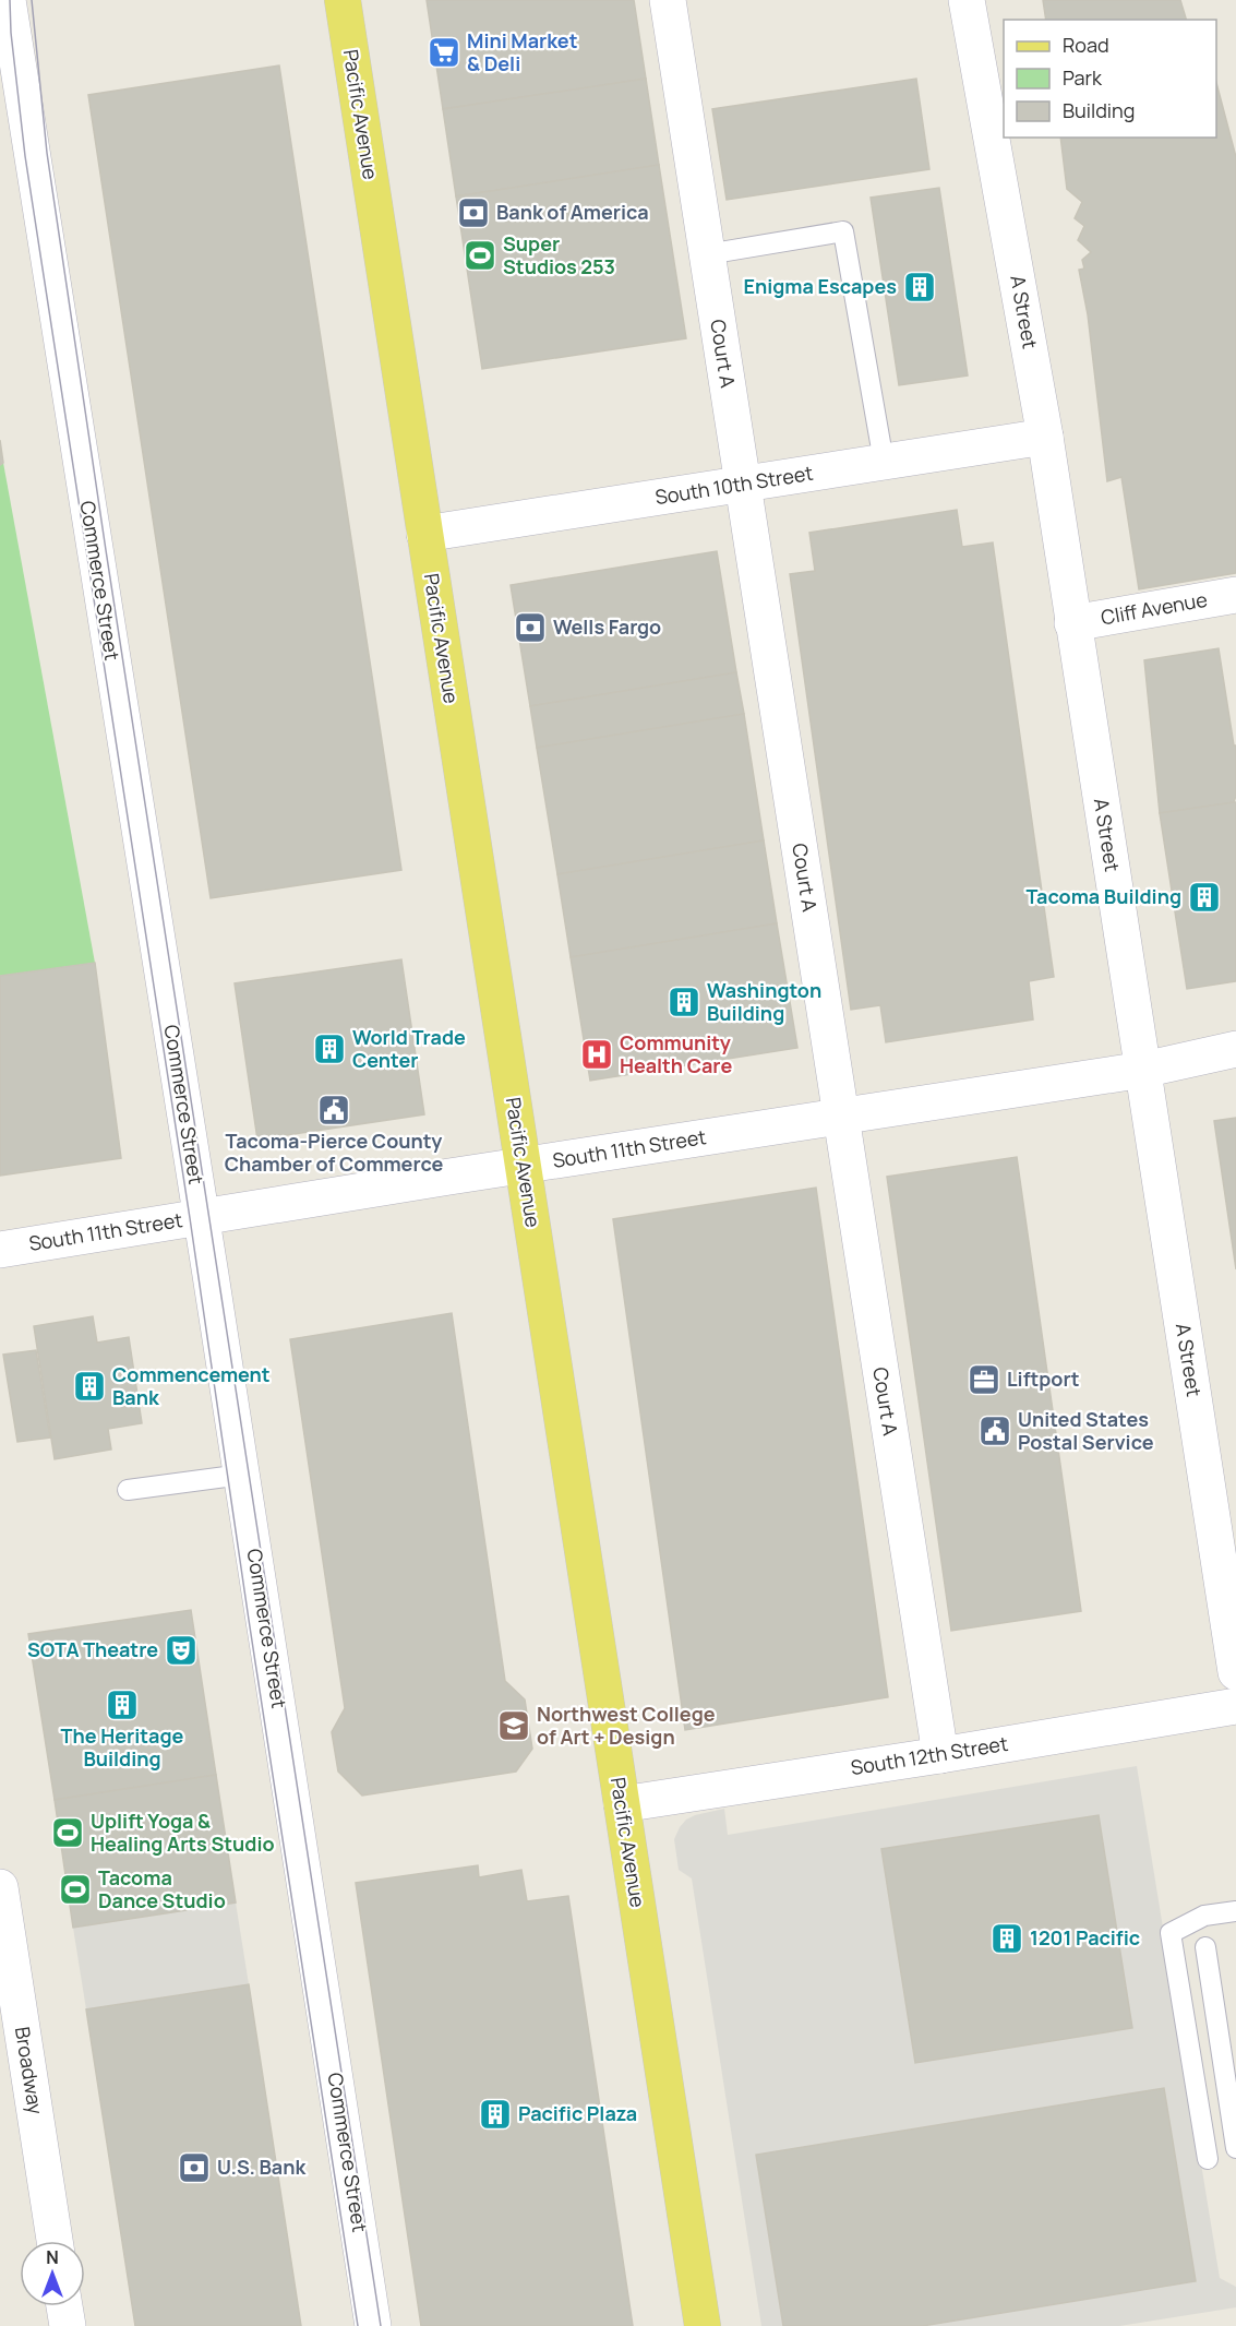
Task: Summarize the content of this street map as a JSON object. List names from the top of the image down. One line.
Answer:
{"streets":{"main road":["Pacific Avenue"],"street":["A Street","Court A","South 10th Street","Commerce Street","Cliff Avenue","South 11th Street","South 12th Street","Broadway"]},"crossings":[["Pacific Avenue","South 10th Street"],["Pacific Avenue","South 11th Street"],["Pacific Avenue","South 12th Street"],["A Street","South 10th Street"],["A Street","Cliff Avenue"],["A Street","South 11th Street"],["Court A","South 10th Street"],["Court A","South 11th Street"],["Court A","South 12th Street"],["Commerce Street","South 11th Street"]],"places":{"supermarket":["Mini Market & Deli"],"bank":["Bank of America","Wells Fargo","U.S. Bank"],"sports":["Super Studios 253","Uplift Yoga & Healing Arts Studio","Tacoma Dance Studio"],"building":["Enigma Escapes","Tacoma Building","Washington Building","World Trade Center","Commencement Bank","The Heritage Building","1201 Pacific","Pacific Plaza"],"hospital":["Community Health Care"],"public building":["Tacoma-Pierce County Chamber of Commerce","United States Postal Service"],"office":["Liftport"],"theatre":["SOTA Theatre"],"school or university":["Northwest College of Art + Design"]},"legend":["Road","Park","Building"],"north":"top"}
